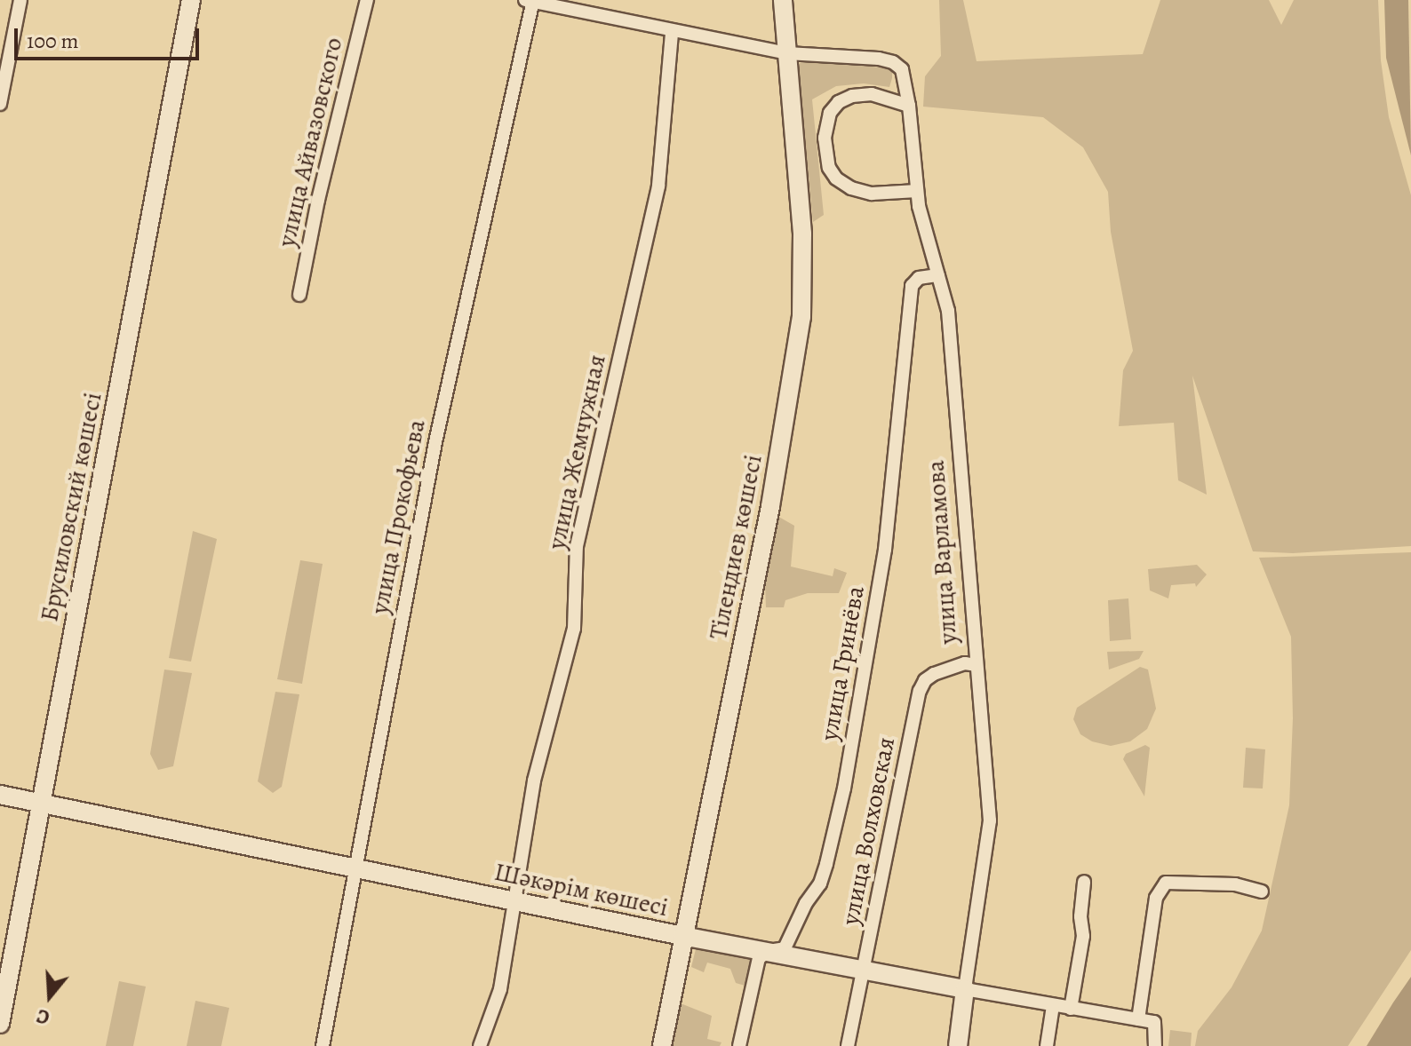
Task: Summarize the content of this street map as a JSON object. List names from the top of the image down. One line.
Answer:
{"streets":{"street":["улица Айвазовского","улица Жемчужная","Брусиловский көшесі","улица Прокофьева","Тілендиев көшесі","улица Варламова","улица Гринёва","улица Волховская","Шәкәрім көшесі"]},"crossings":[["улица Жемчужная","Шәкәрім көшесі"],["Брусиловский көшесі","Шәкәрім көшесі"],["улица Прокофьева","Шәкәрім көшесі"],["Тілендиев көшесі","улица Варламова"],["Тілендиев көшесі","Шәкәрім көшесі"],["улица Варламова","улица Гринёва"],["улица Варламова","улица Волховская"],["улица Варламова","Шәкәрім көшесі"],["улица Гринёва","Шәкәрім көшесі"],["улица Волховская","Шәкәрім көшесі"]],"scale_bar":"100 m","north":"bottom"}
